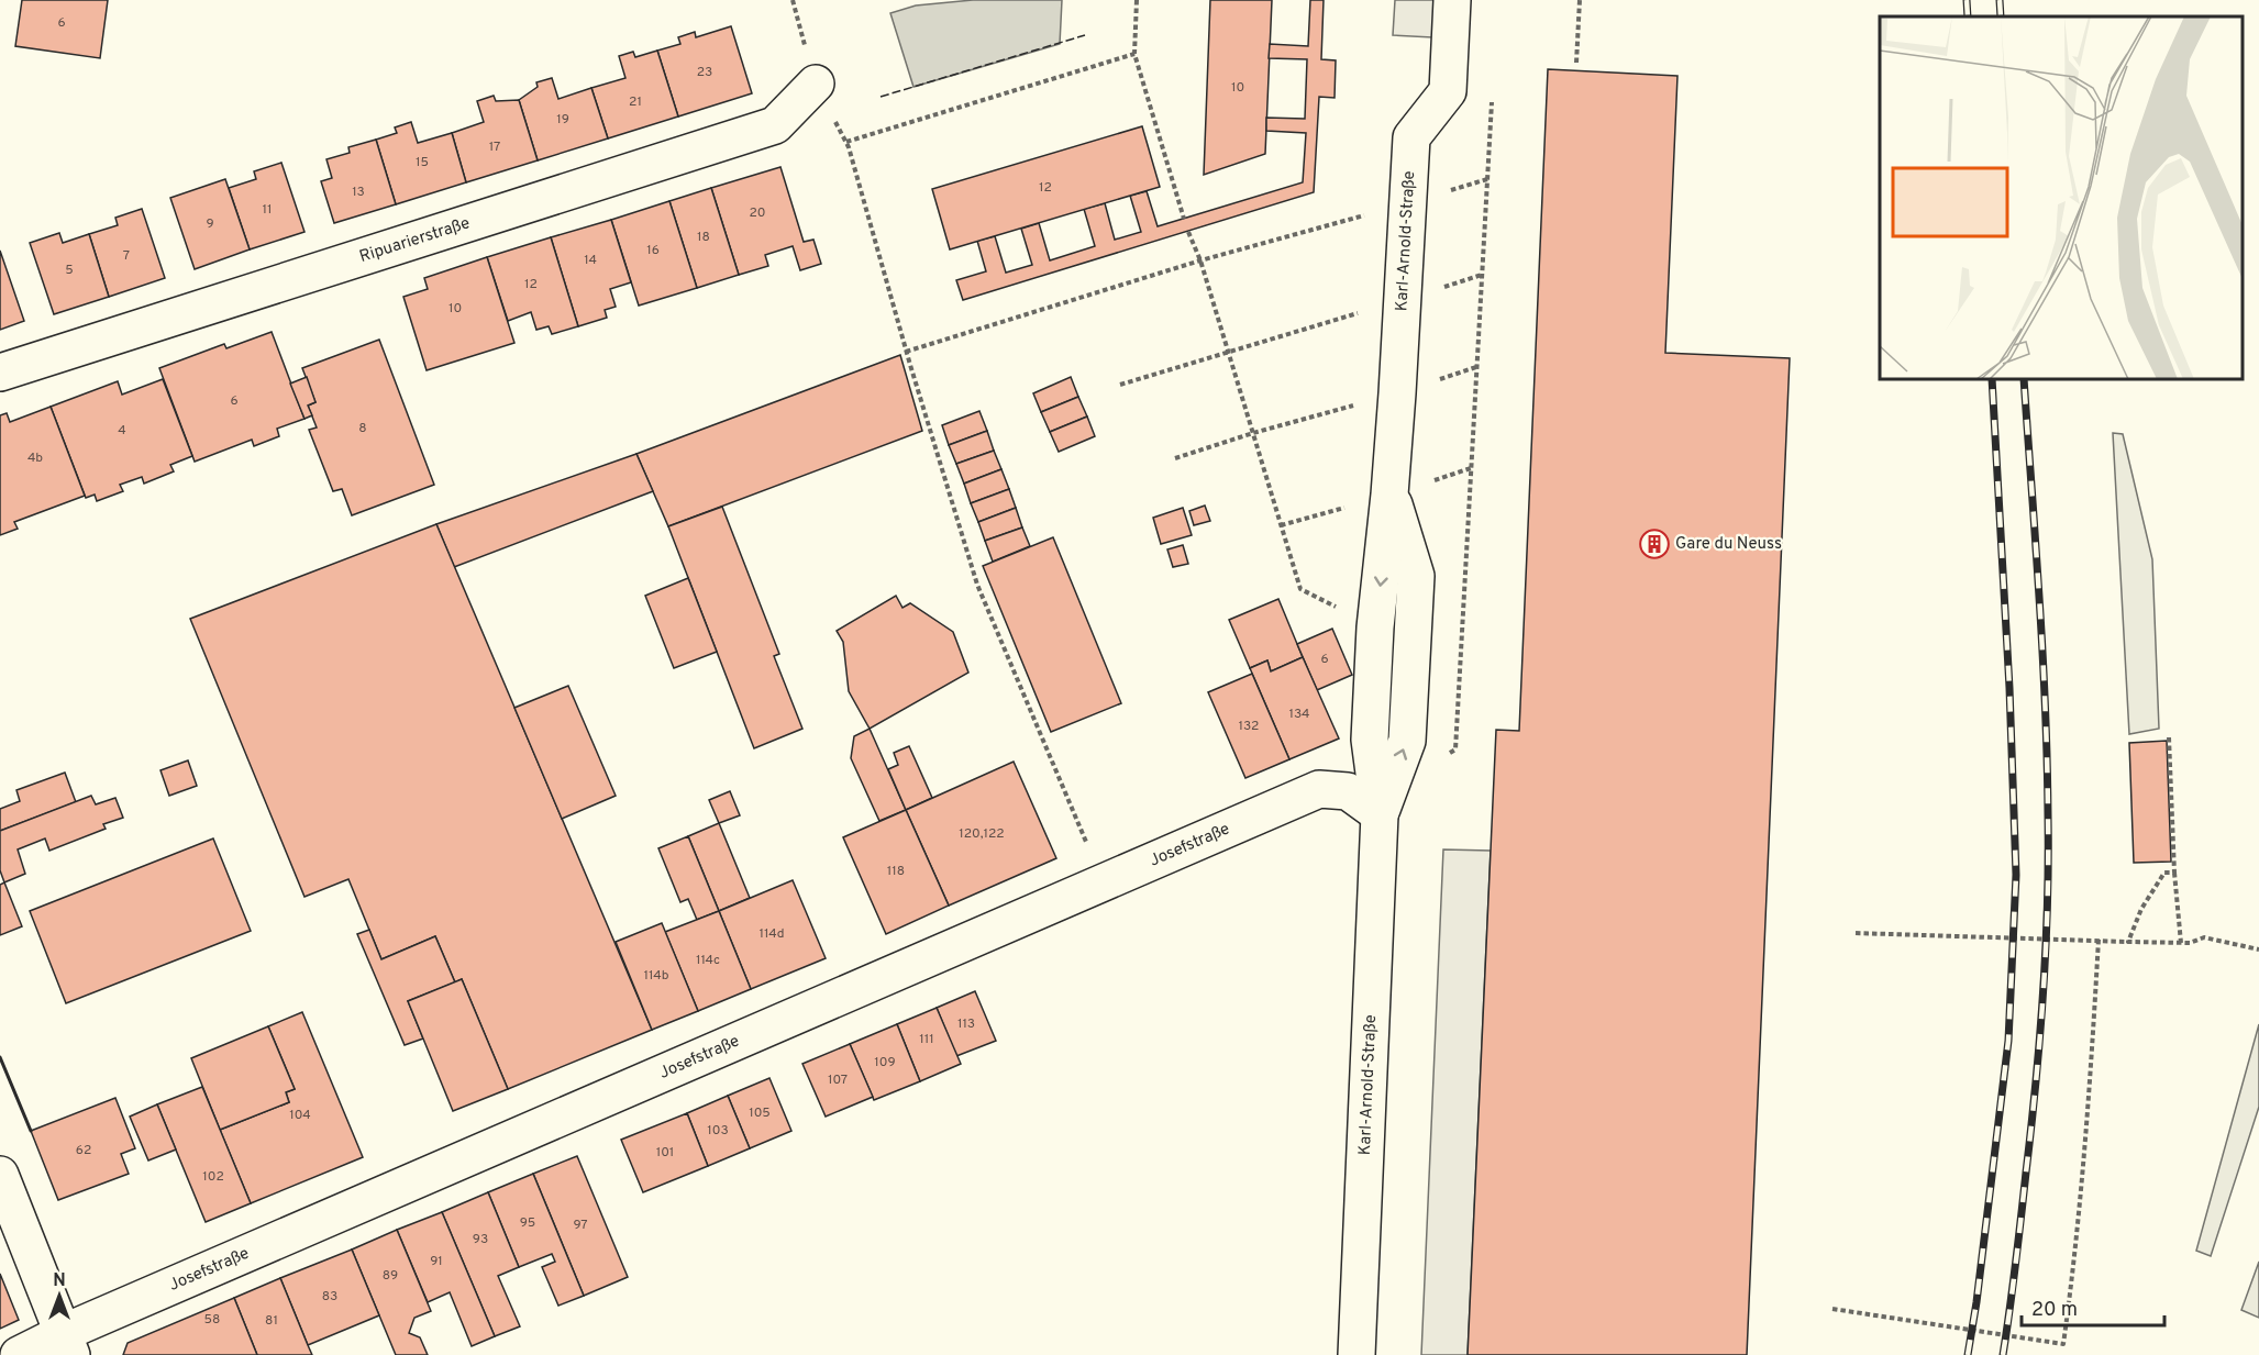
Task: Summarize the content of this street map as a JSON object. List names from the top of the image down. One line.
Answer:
{"streets":{"street":["Ripuarierstraße","Karl-Arnold-Straße","Josefstraße"]},"crossings":[["Karl-Arnold-Straße","Josefstraße"]],"places":{"building":["Gare du Neuss"]},"house_numbers":["6","23","10","21","19","17","15","12","13","11","20","9","18","16","7","14","5","12","10","6","8","4","4b","6","134","132","120,122","118","114d","114c","114b","113","111","109","107","105","104","103","62","101","102","95","97","93","91","89","83","58","81"],"scale_bar":"20 m","north":"top"}
